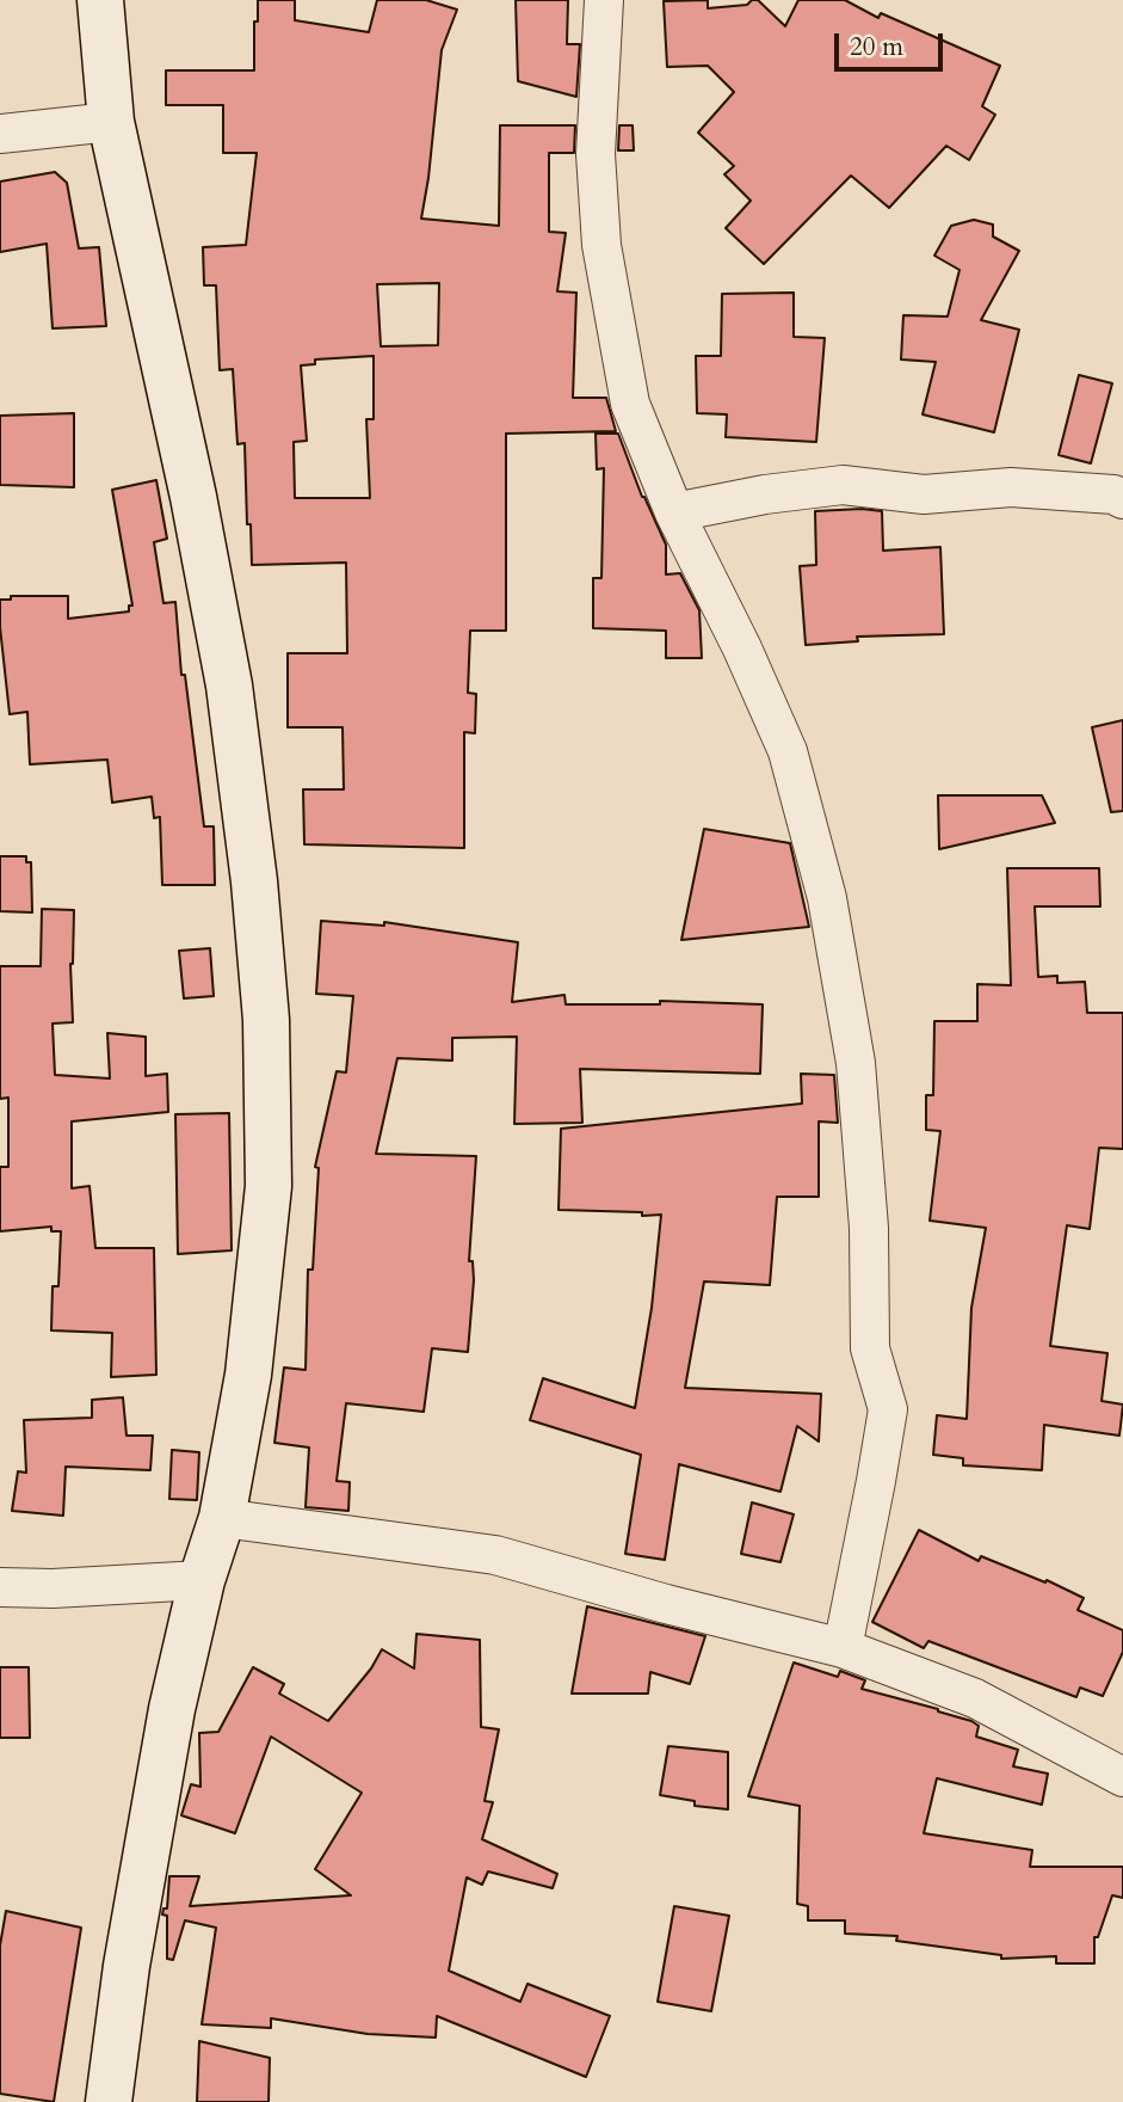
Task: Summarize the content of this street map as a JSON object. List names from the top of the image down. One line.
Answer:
{"scale_bar":"20 m"}
